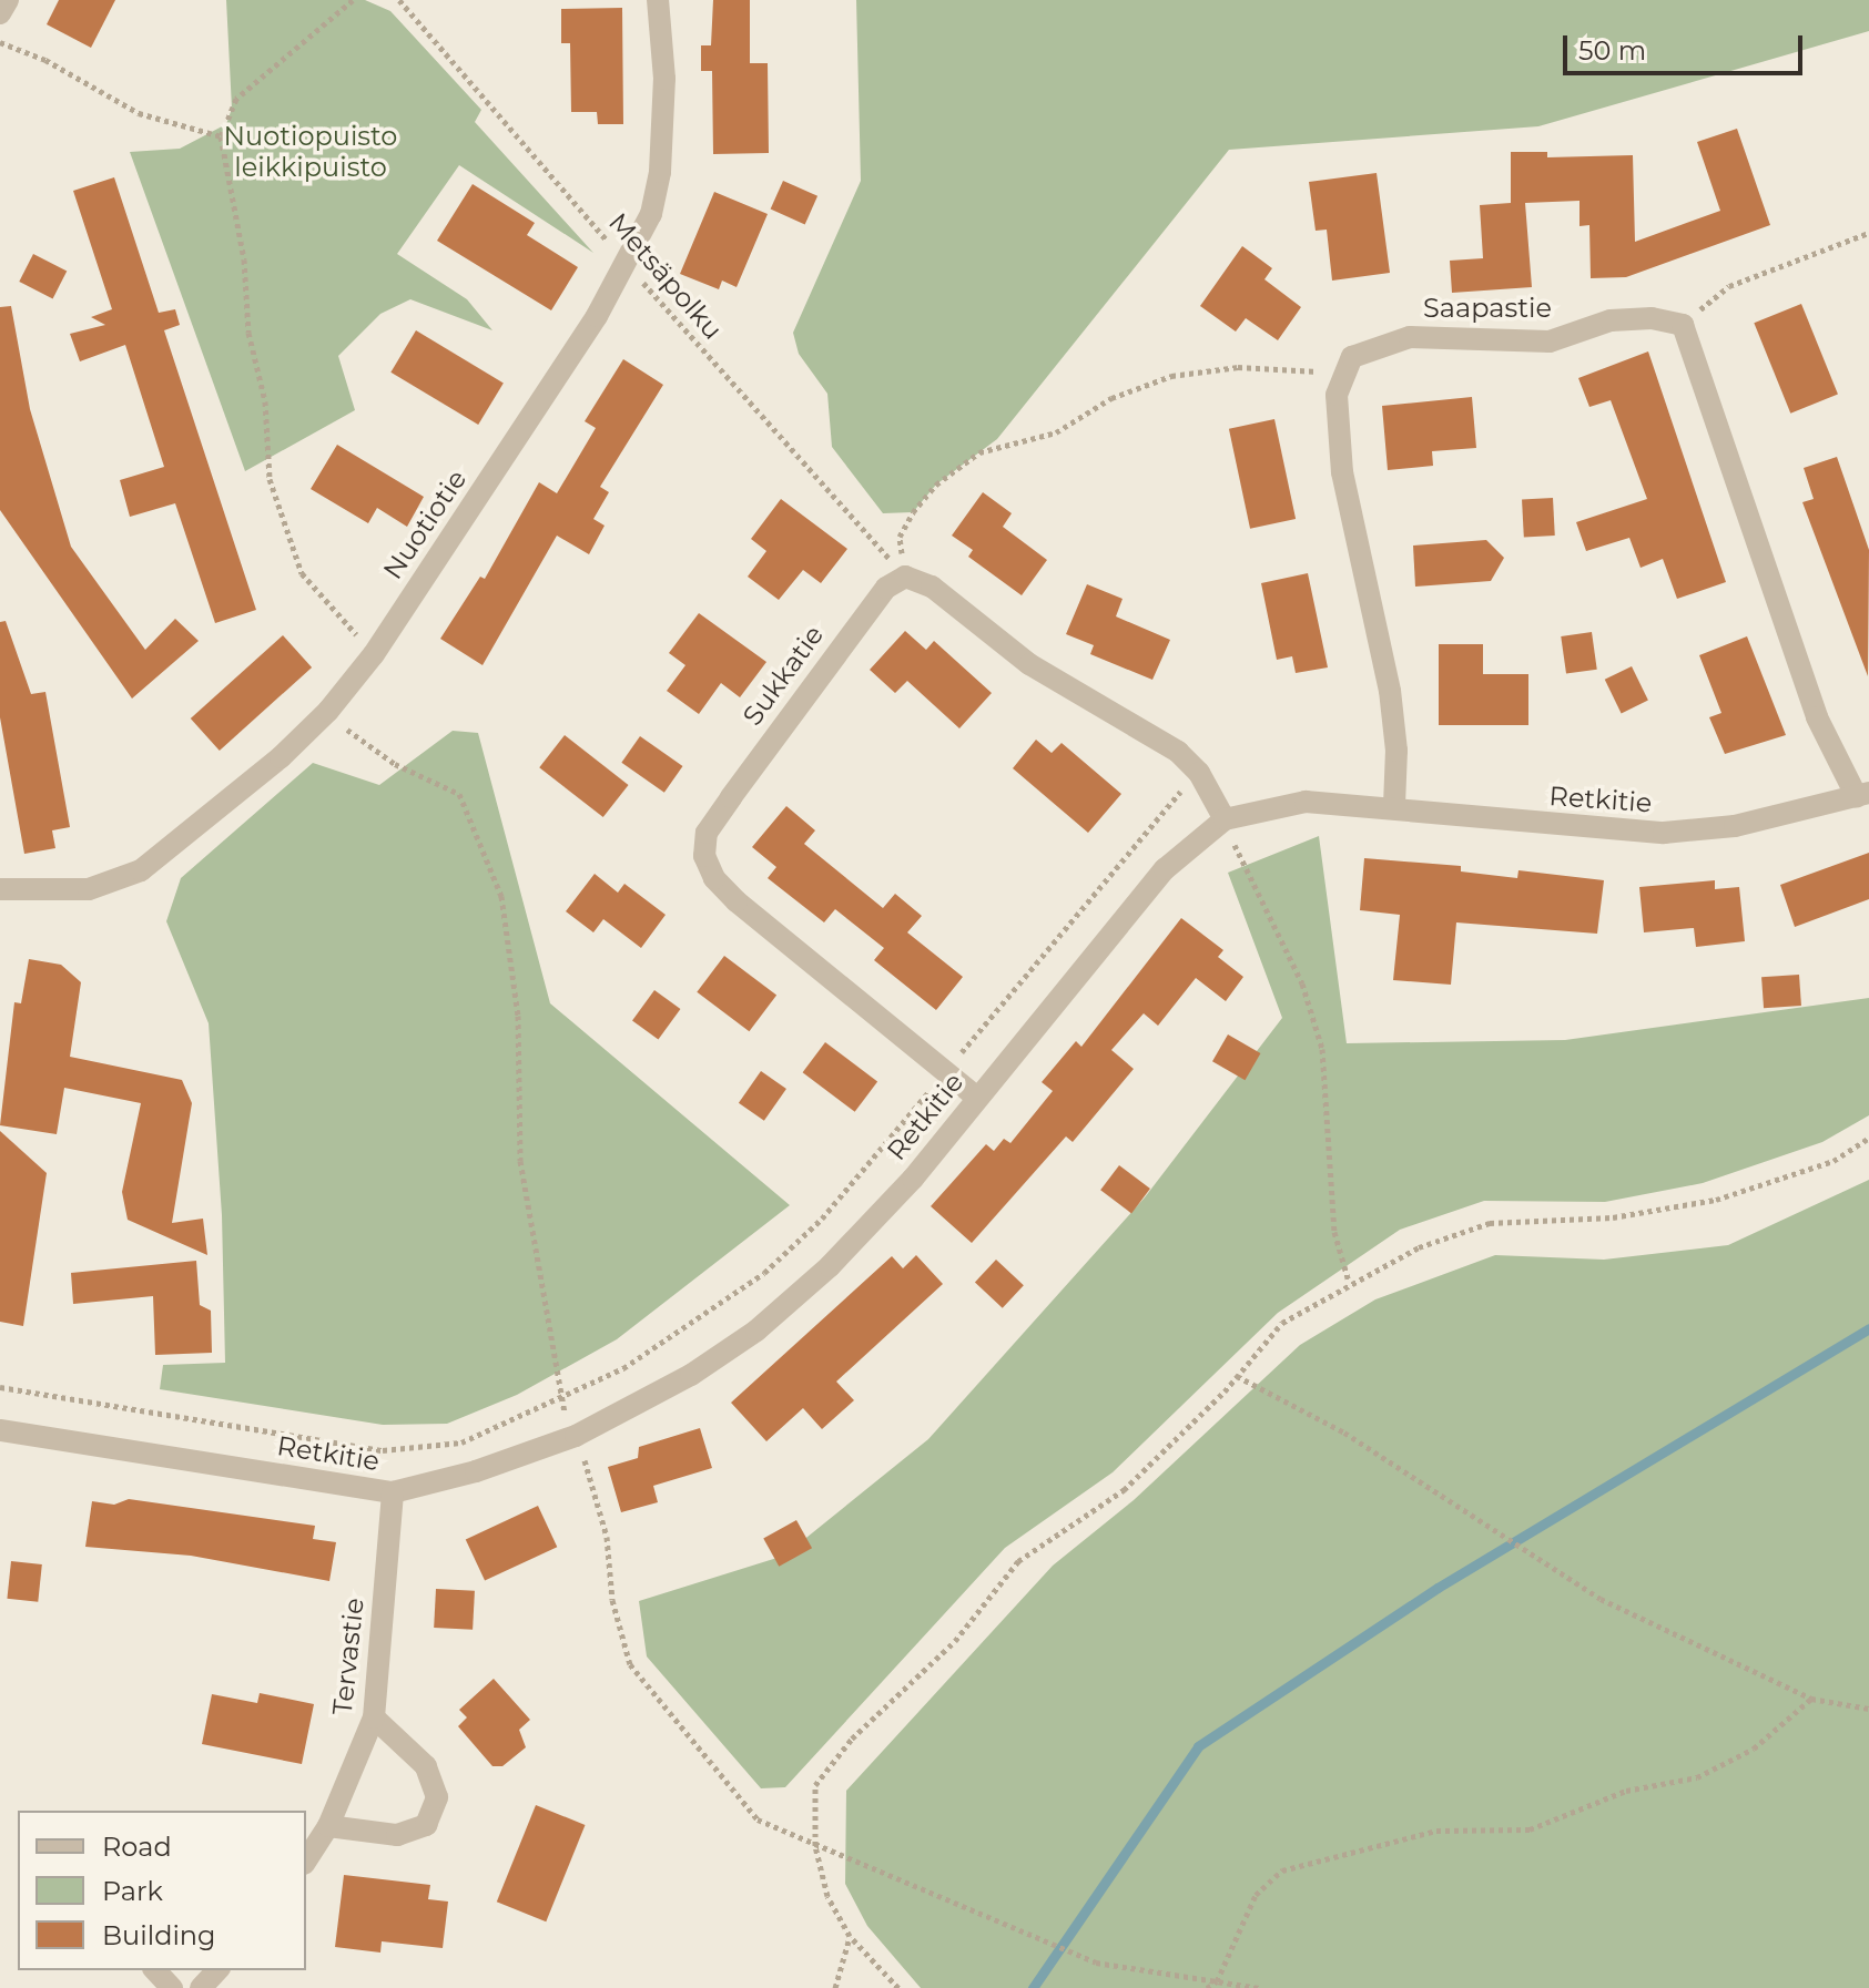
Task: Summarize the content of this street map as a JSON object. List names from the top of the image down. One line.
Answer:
{"streets":{"street":["Saapastie","Nuotiotie","Sukkatie","Retkitie","Tervastie"],"path":["Metsäpolku"]},"crossings":[["Metsäpolku","Nuotiotie"],["Metsäpolku","Sukkatie"],["Sukkatie","Retkitie"],["Retkitie","Tervastie"]],"parks":["Nuotiopuisto leikkipuisto"],"legend":["Road","Park","Building"],"scale_bar":"50 m"}
